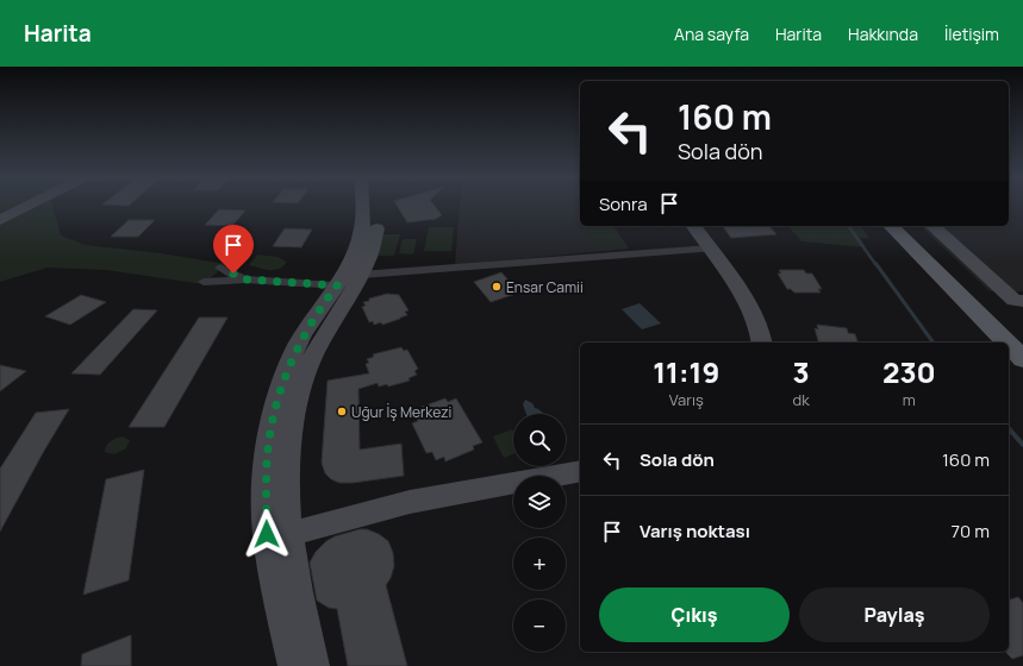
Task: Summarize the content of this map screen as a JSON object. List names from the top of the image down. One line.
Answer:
{"places":["Ensar Camii","Uğur İş Merkezi"],"page":{"header":"Harita","nav":["Ana sayfa","Harita","Hakkında","İletişim"],"turn":["160 m","Sola dön"],"then":"Sonra","eta":["11:19","Varış","3","dk","230","m"],"map_buttons":["+","−"],"list":[{"name":"Sola dön","value":"160 m"},{"name":"Varış noktası","value":"70 m"}],"buttons":["Çıkış","Paylaş"]}}
